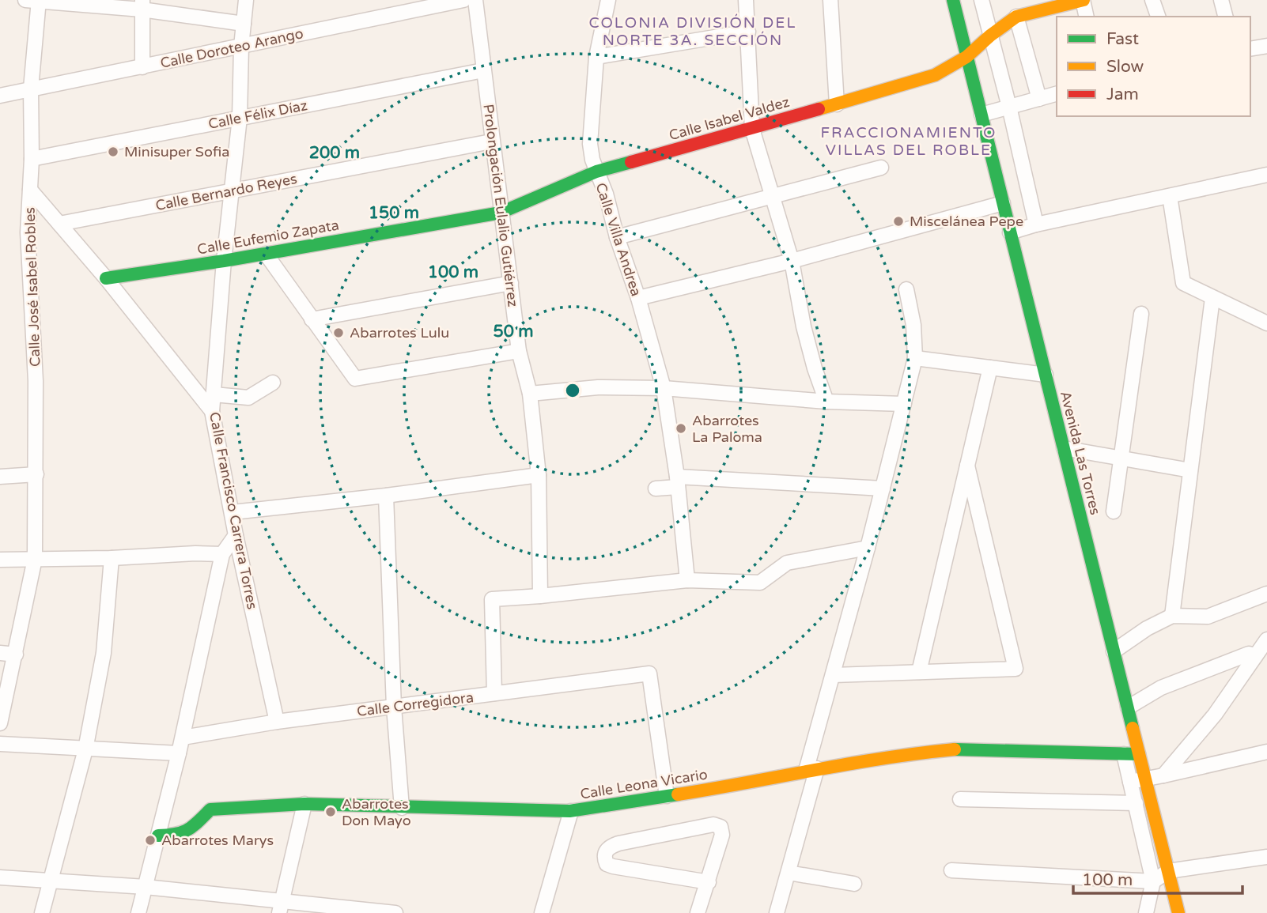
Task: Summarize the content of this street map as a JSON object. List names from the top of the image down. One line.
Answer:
{"streets":{"street":["Calle Doroteo Arango","Calle Félix Díaz","Calle Isabel Valdez","Calle Bernardo Reyes","Prolongación Eulalio Gutiérrez","Calle Eufemio Zapata","Calle Villa Andrea","Calle José Isabel Robles","Avenida Las Torres","Calle Francisco Carrera Torres","Calle Corregidora","Calle Leona Vicario"]},"crossings":[["Calle Doroteo Arango","Calle José Isabel Robles"],["Calle Doroteo Arango","Calle Francisco Carrera Torres"],["Calle Félix Díaz","Prolongación Eulalio Gutiérrez"],["Calle Félix Díaz","Calle José Isabel Robles"],["Calle Félix Díaz","Calle Francisco Carrera Torres"],["Calle Isabel Valdez","Prolongación Eulalio Gutiérrez"],["Calle Isabel Valdez","Calle Eufemio Zapata"],["Calle Isabel Valdez","Calle Villa Andrea"],["Calle Isabel Valdez","Avenida Las Torres"],["Calle Bernardo Reyes","Prolongación Eulalio Gutiérrez"],["Calle Bernardo Reyes","Calle Francisco Carrera Torres"],["Prolongación Eulalio Gutiérrez","Calle Eufemio Zapata"],["Calle Eufemio Zapata","Calle Francisco Carrera Torres"],["Avenida Las Torres","Calle Leona Vicario"],["Calle Francisco Carrera Torres","Calle Corregidora"],["Calle Corregidora","Calle Leona Vicario"]],"districts":["COLONIA DIVISIÓN DEL NORTE 3A. SECCIÓN","FRACCIONAMIENTO VILLAS DEL ROBLE"],"places":["Minisuper Sofia","Miscelánea Pepe","Abarrotes Lulu","Abarrotes La Paloma","Abarrotes Don Mayo","Abarrotes Marys"],"legend":["Fast","Slow","Jam"],"scale_bar":"100 m","rings":["200 m","150 m","100 m","50 m"]}
